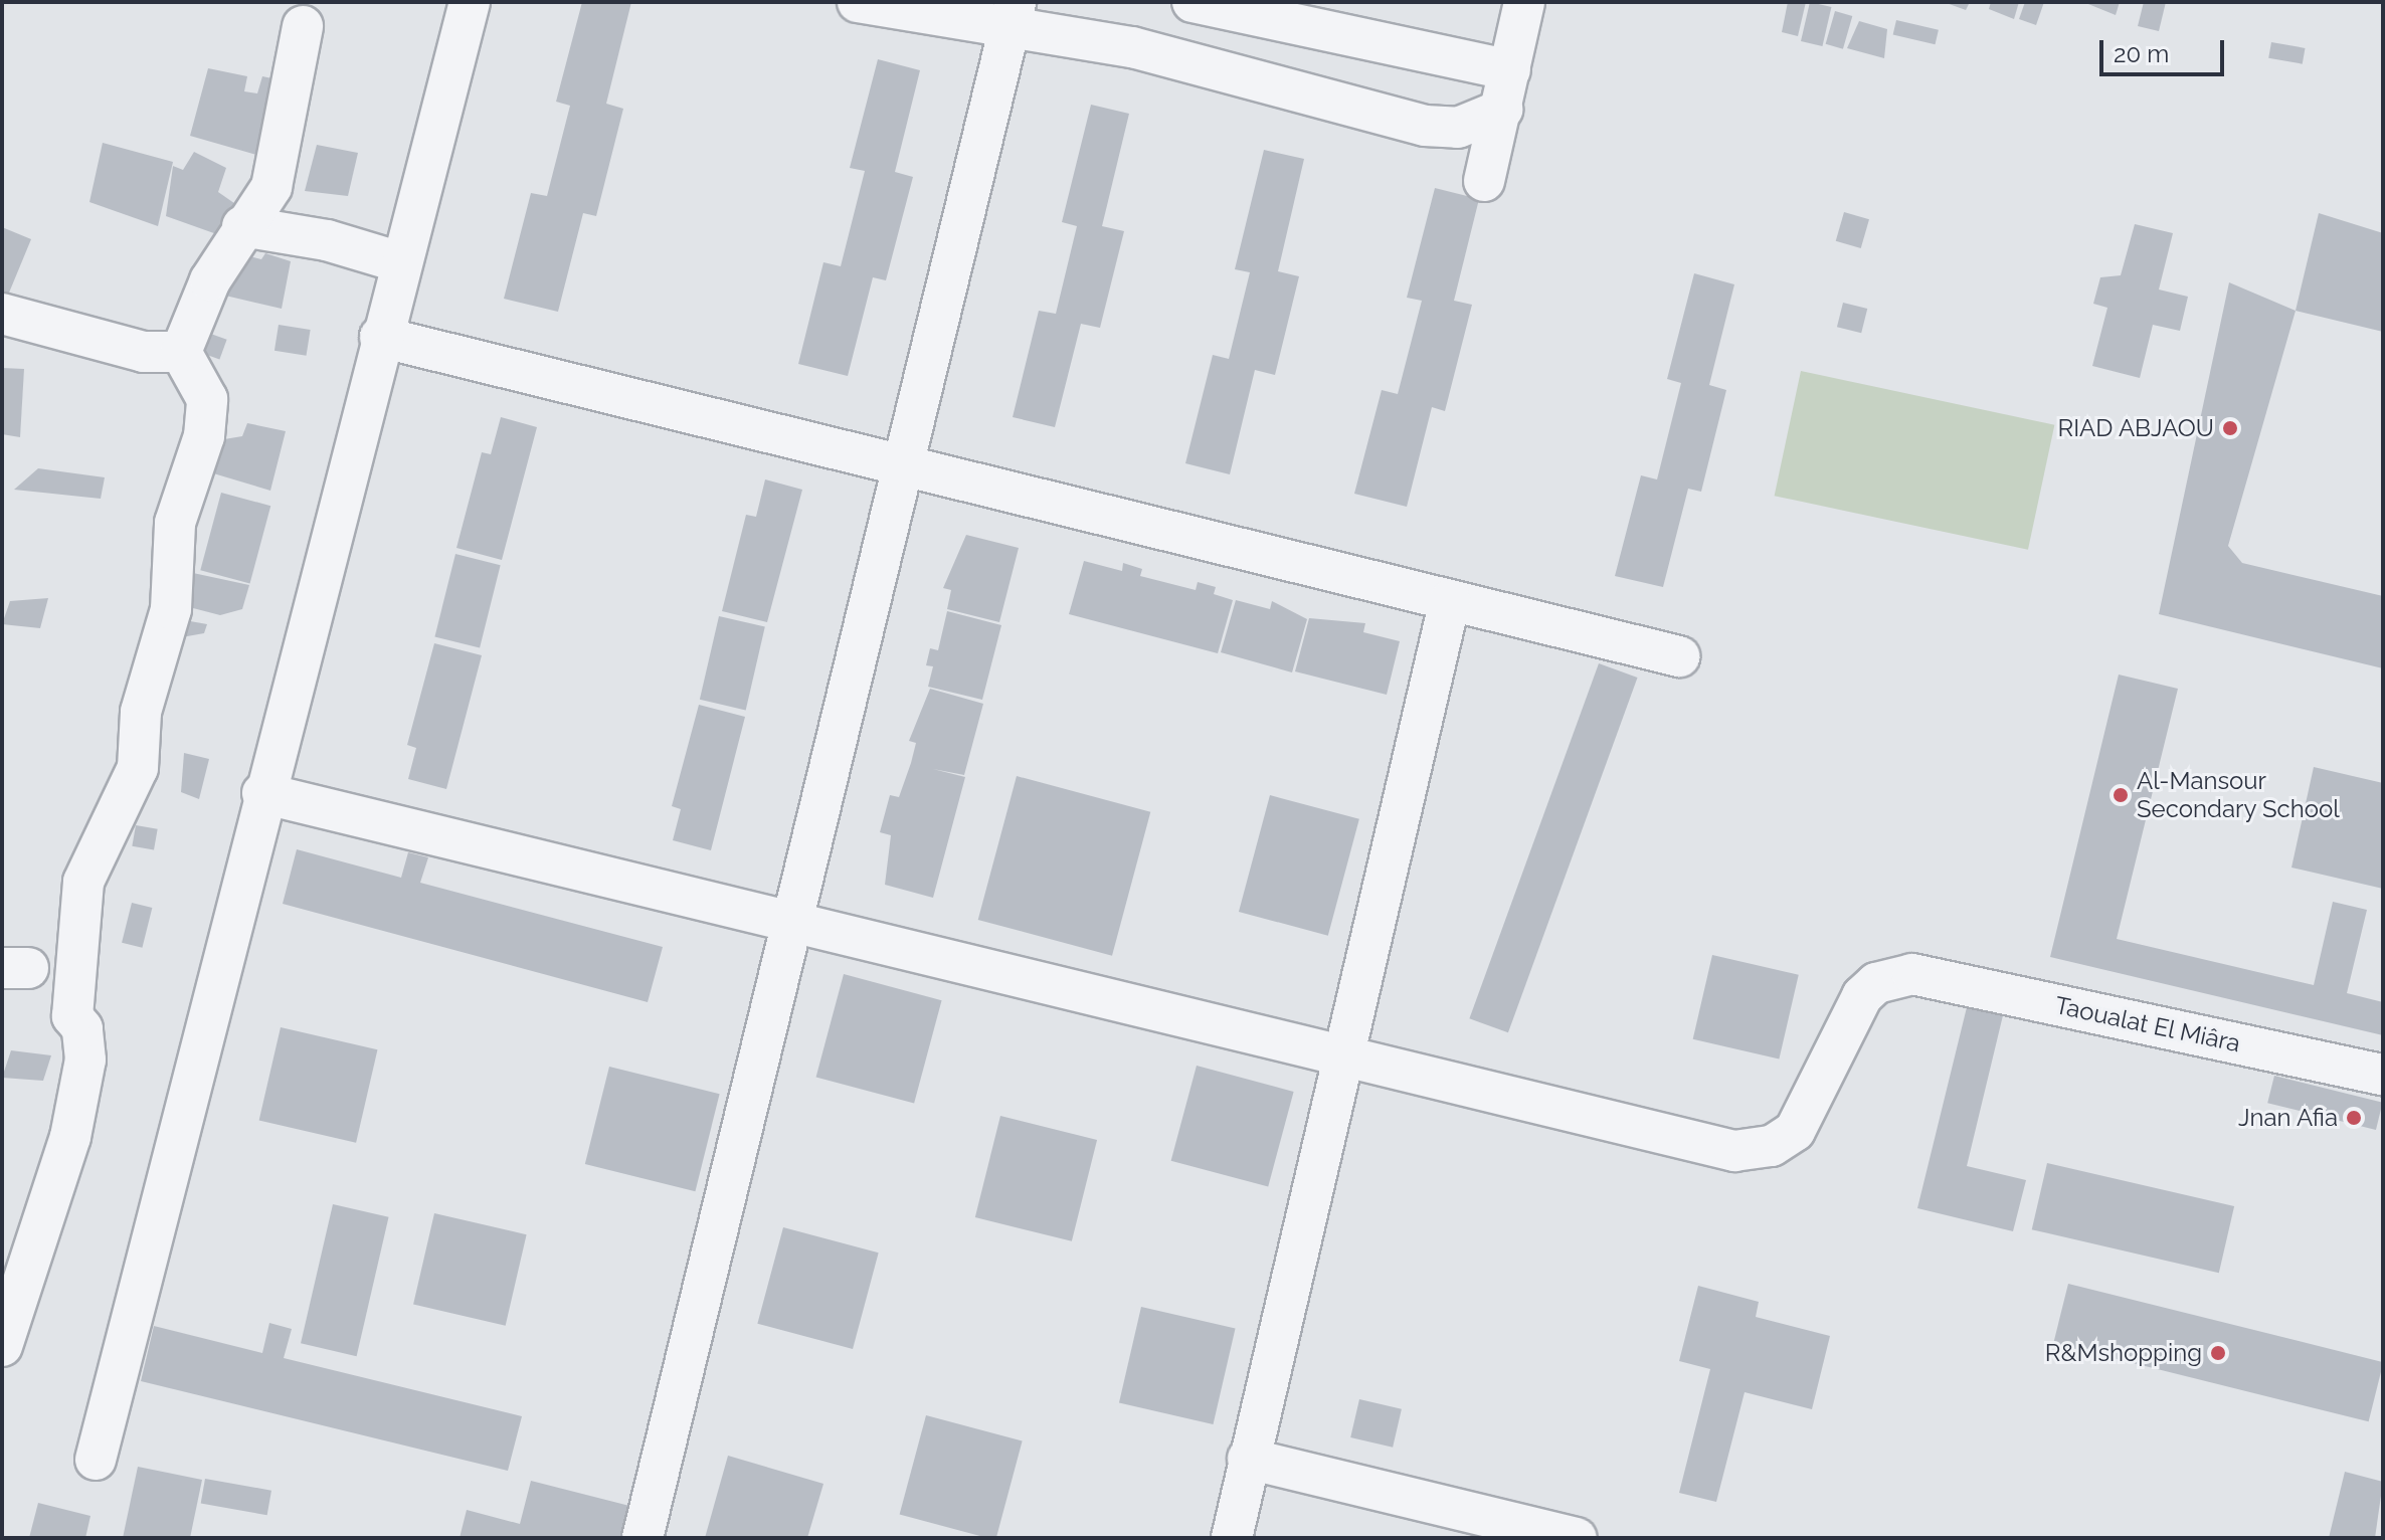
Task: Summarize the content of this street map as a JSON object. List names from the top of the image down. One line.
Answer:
{"streets":{"street":["Taoualat El Miâra"]},"places":["RIAD ABJAOU","Al-Mansour Secondary School","Jnan Afia","R&Mshopping"],"scale_bar":"20 m"}
